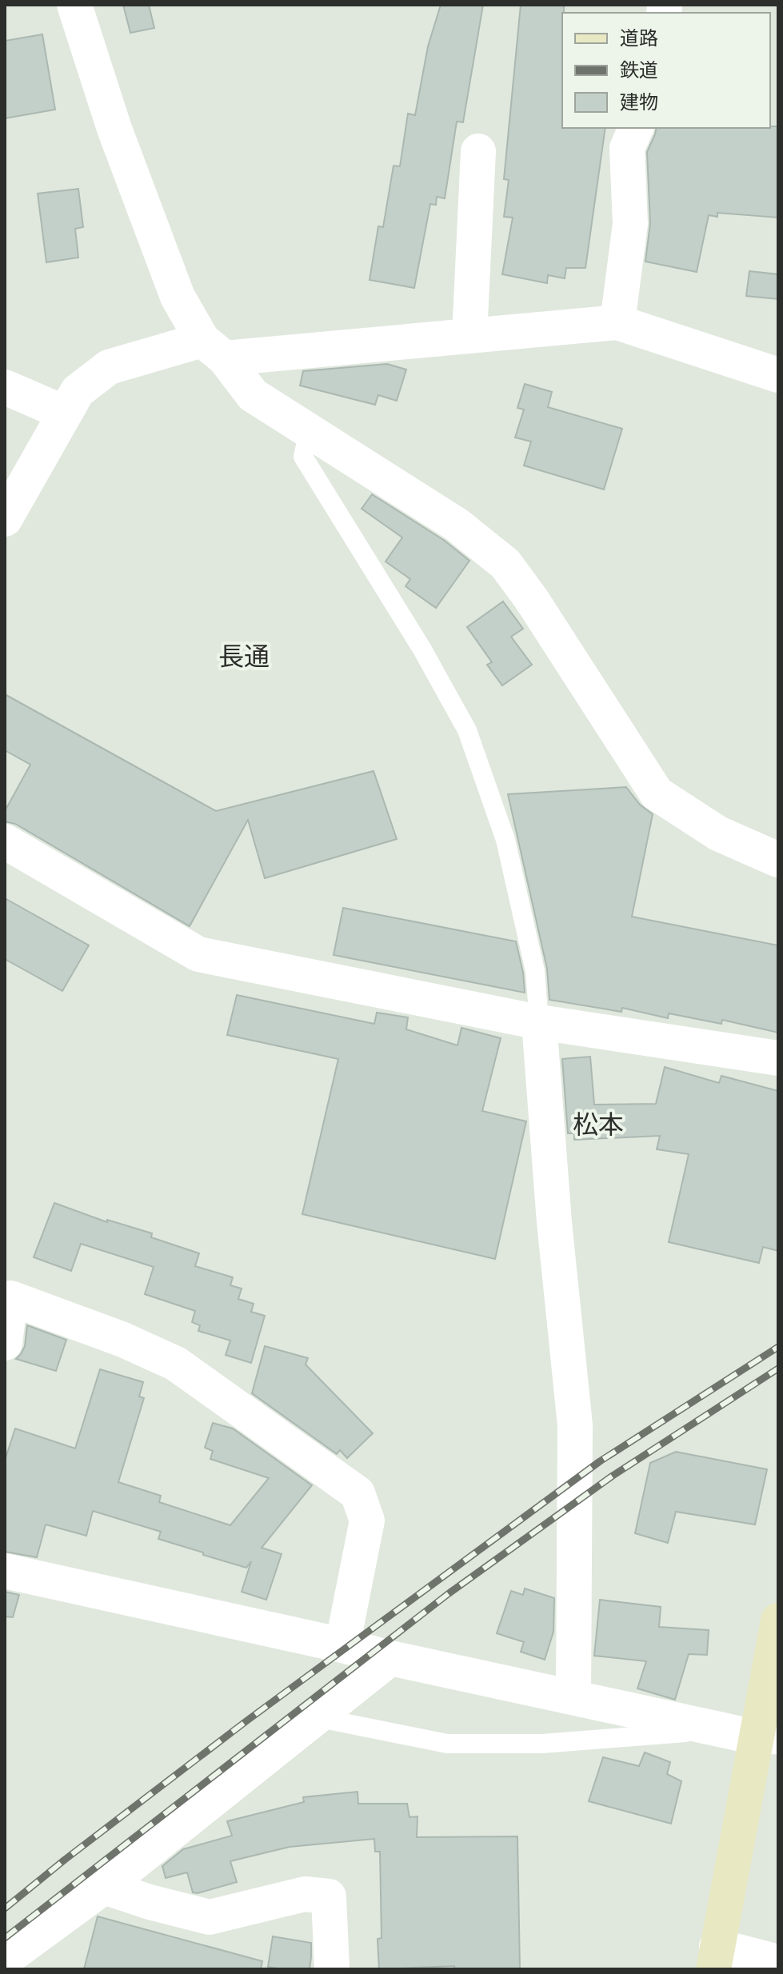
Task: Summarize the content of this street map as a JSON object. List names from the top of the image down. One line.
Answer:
{"districts":["長通","松本"],"legend":["道路","鉄道","建物"]}
